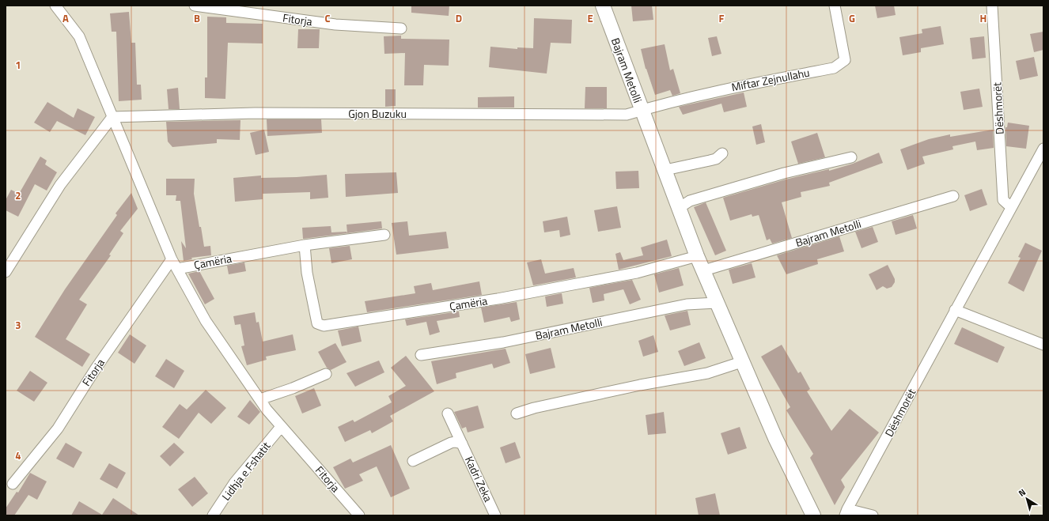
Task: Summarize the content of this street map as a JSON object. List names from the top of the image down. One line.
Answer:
{"streets":{"main road":["Bajram Metolli"],"street":["Fitorja","Miftar Zejnullahu","Dëshmorët","Gjon Buzuku","Çamëria","Lidhja e Fshatit","Kadri Zeka"]},"crossings":[["Fitorja","Gjon Buzuku"],["Fitorja","Çamëria"],["Fitorja","Lidhja e Fshatit"],["Bajram Metolli","Miftar Zejnullahu"],["Bajram Metolli","Gjon Buzuku"],["Bajram Metolli","Çamëria"],["Miftar Zejnullahu","Gjon Buzuku"]],"north":"top left","grid":{"columns":["A","B","C","D","E","F","G","H"],"rows":["1","2","3","4"]}}
